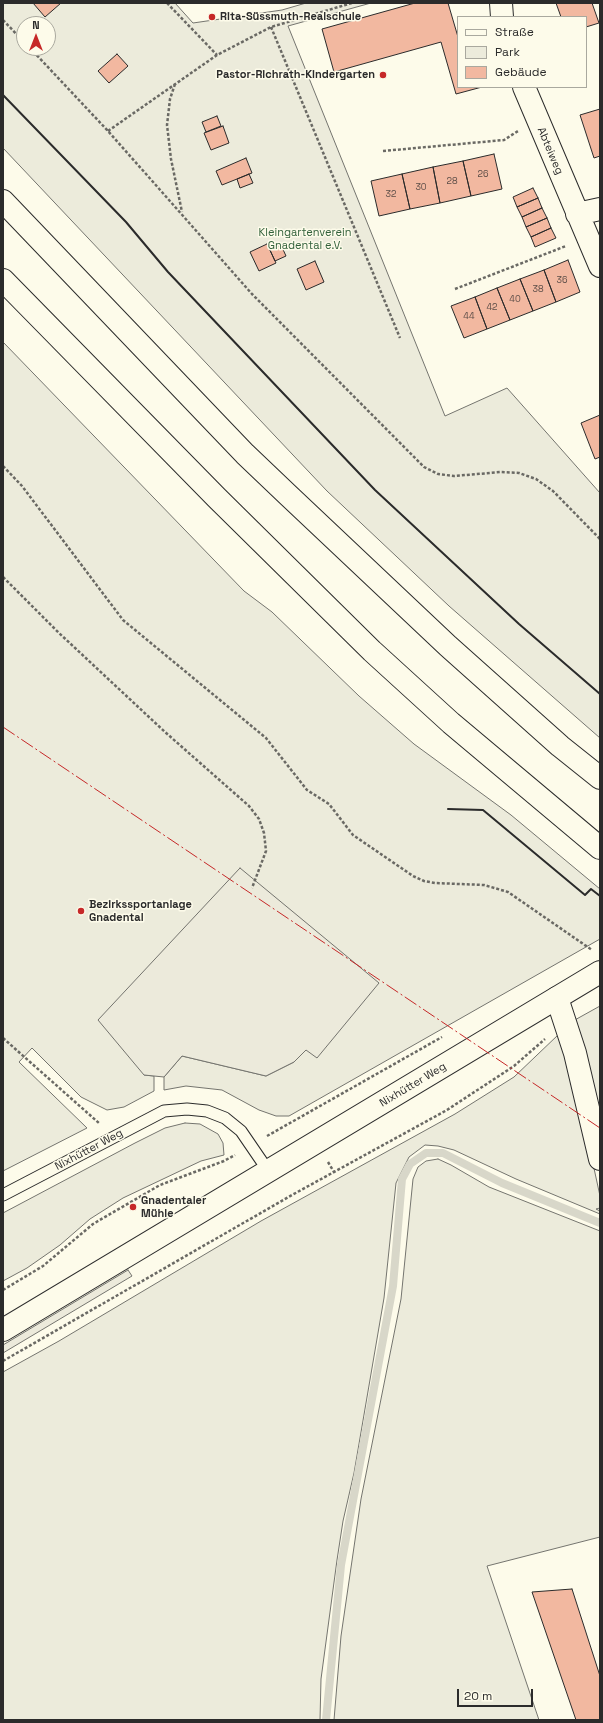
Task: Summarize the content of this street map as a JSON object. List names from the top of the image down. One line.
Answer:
{"streets":{"main road":["Abteiweg","Nixhütter Weg"]},"parks":["Kleingartenverein Gnadental e.V."],"places":["Rita-Süssmuth-Realschule","Pastor-Richrath-Kindergarten","Bezirkssportanlage Gnadental","Gnadentaler Mühle"],"house_numbers":["26","28","30","32","36","38","40","42","44"],"legend":["Straße","Park","Gebäude"],"scale_bar":"20 m","north":"top"}
